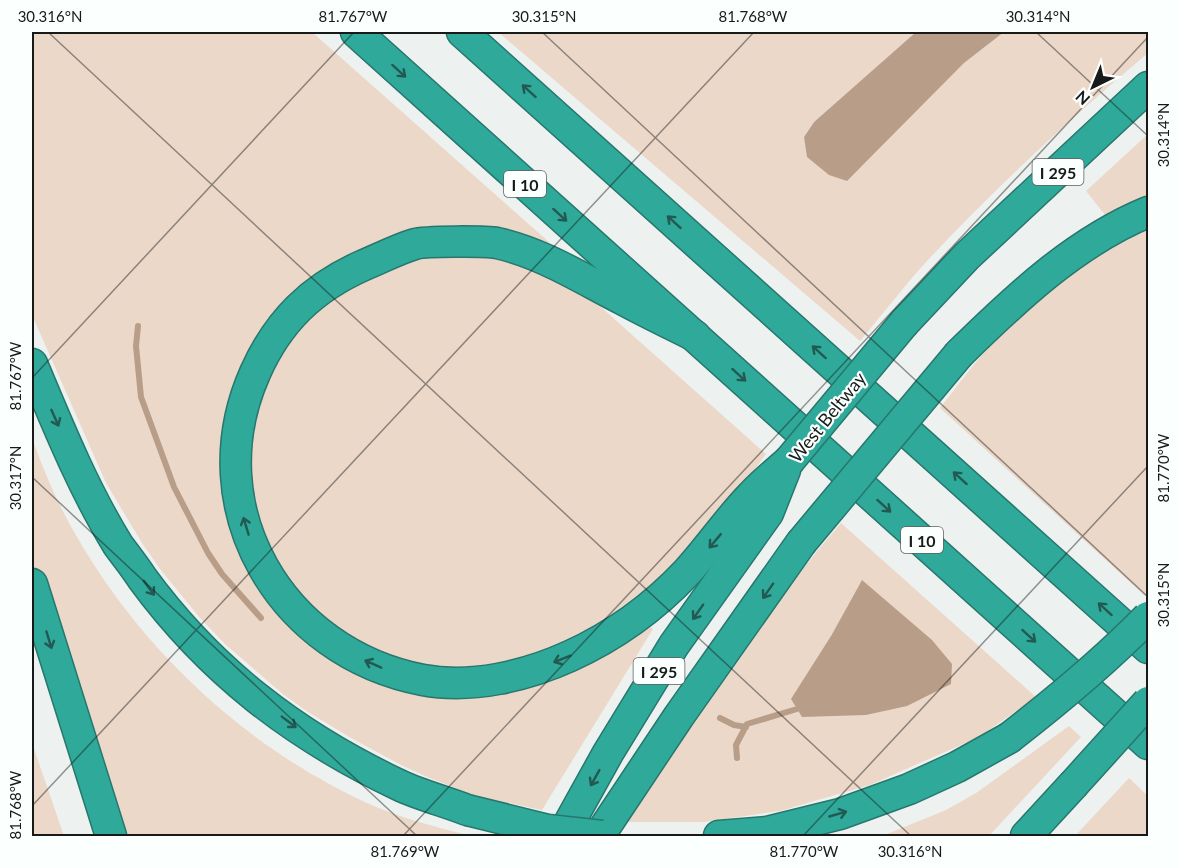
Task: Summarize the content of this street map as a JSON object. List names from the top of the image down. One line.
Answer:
{"streets":{"highway":["I 295","I 10","West Beltway"]},"crossings":[["I 295","West Beltway"]],"north":"bottom left","coordinates":["30.316°N","81.767°W","30.315°N","81.768°W","30.314°N","81.770°W","30.317°N","81.769°W"]}
